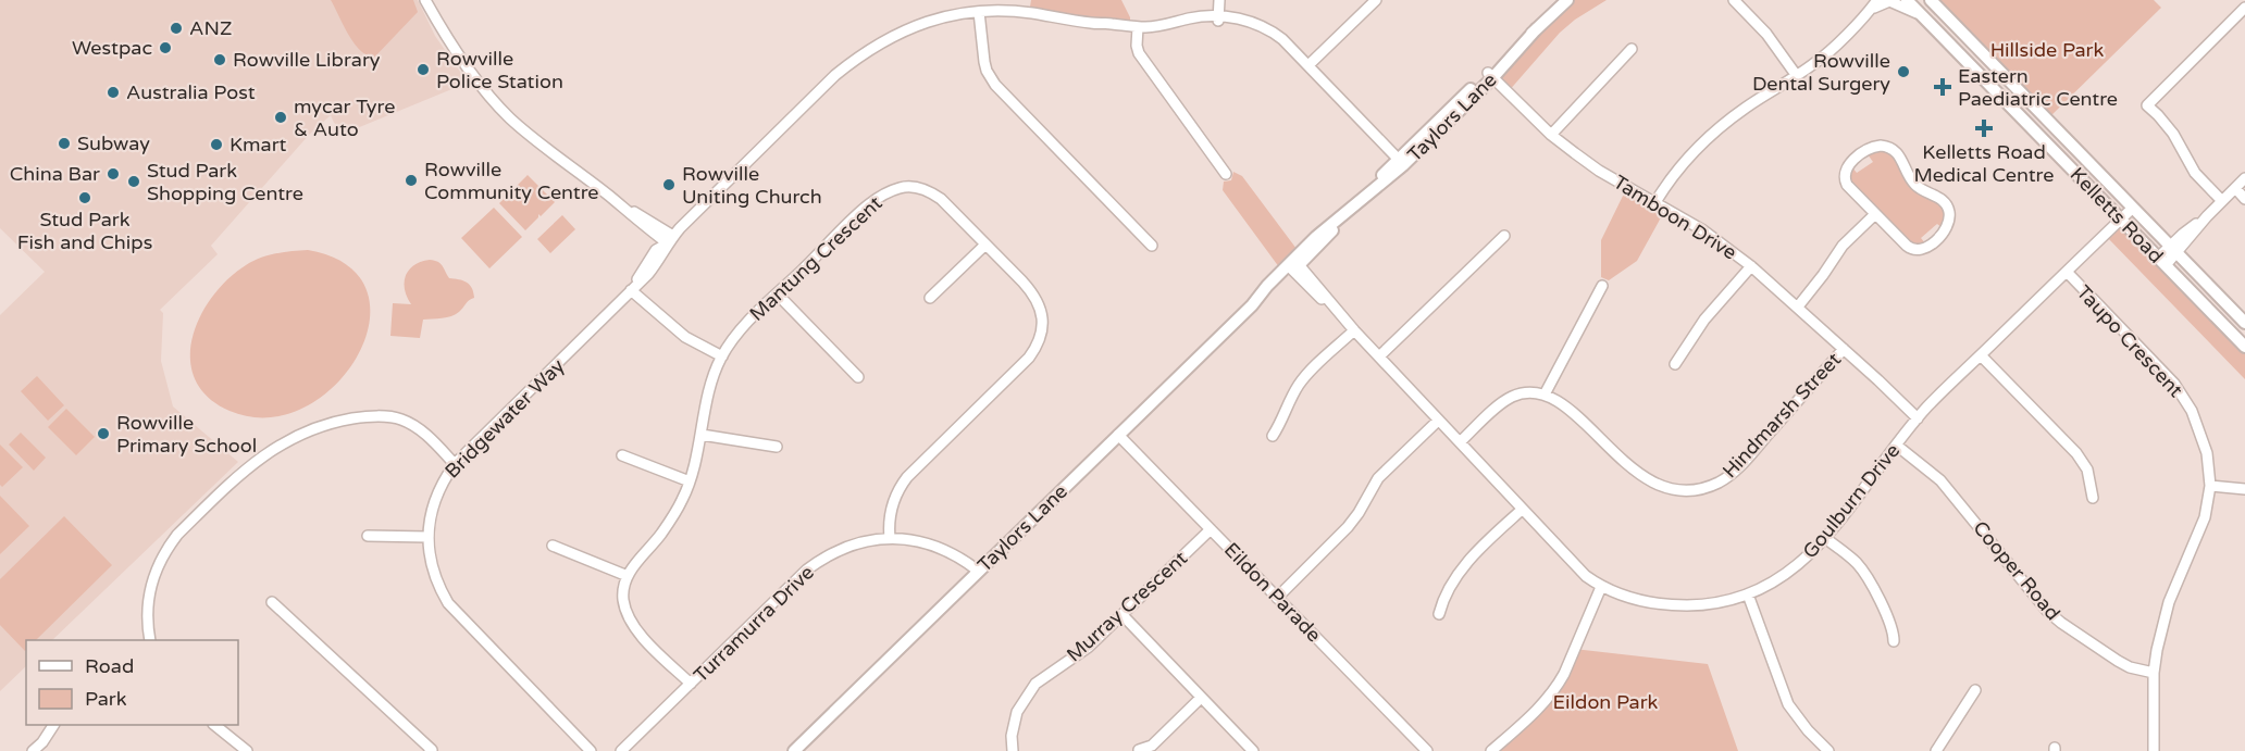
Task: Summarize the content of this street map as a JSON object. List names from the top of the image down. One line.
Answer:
{"streets":{"main road":["Taylors Lane","Kelletts Road"],"street":["Tamboon Drive","Mantung Crescent","Taupo Crescent","Hindmarsh Street","Bridgewater Way","Goulburn Drive","Cooper Road","Eildon Parade","Murray Crescent","Turramurra Drive"]},"crossings":[["Taylors Lane","Tamboon Drive"],["Taylors Lane","Bridgewater Way"],["Taylors Lane","Goulburn Drive"],["Taylors Lane","Eildon Parade"],["Taylors Lane","Turramurra Drive"],["Kelletts Road","Goulburn Drive"],["Tamboon Drive","Hindmarsh Street"],["Tamboon Drive","Goulburn Drive"],["Mantung Crescent","Turramurra Drive"],["Taupo Crescent","Goulburn Drive"],["Taupo Crescent","Cooper Road"],["Goulburn Drive","Cooper Road"],["Eildon Parade","Murray Crescent"]],"parks":["Hillside Park","Eildon Park"],"places":{"other":["ANZ","Westpac","Rowville Library","Rowville Police Station","Rowville Dental Surgery","Australia Post","mycar Tyre & Auto","Subway","Kmart","China Bar","Rowville Community Centre","Stud Park Shopping Centre","Rowville Uniting Church","Stud Park Fish and Chips","Rowville Primary School"],"health":["Eastern Paediatric Centre","Kelletts Road Medical Centre"]},"legend":["Road","Park"]}
